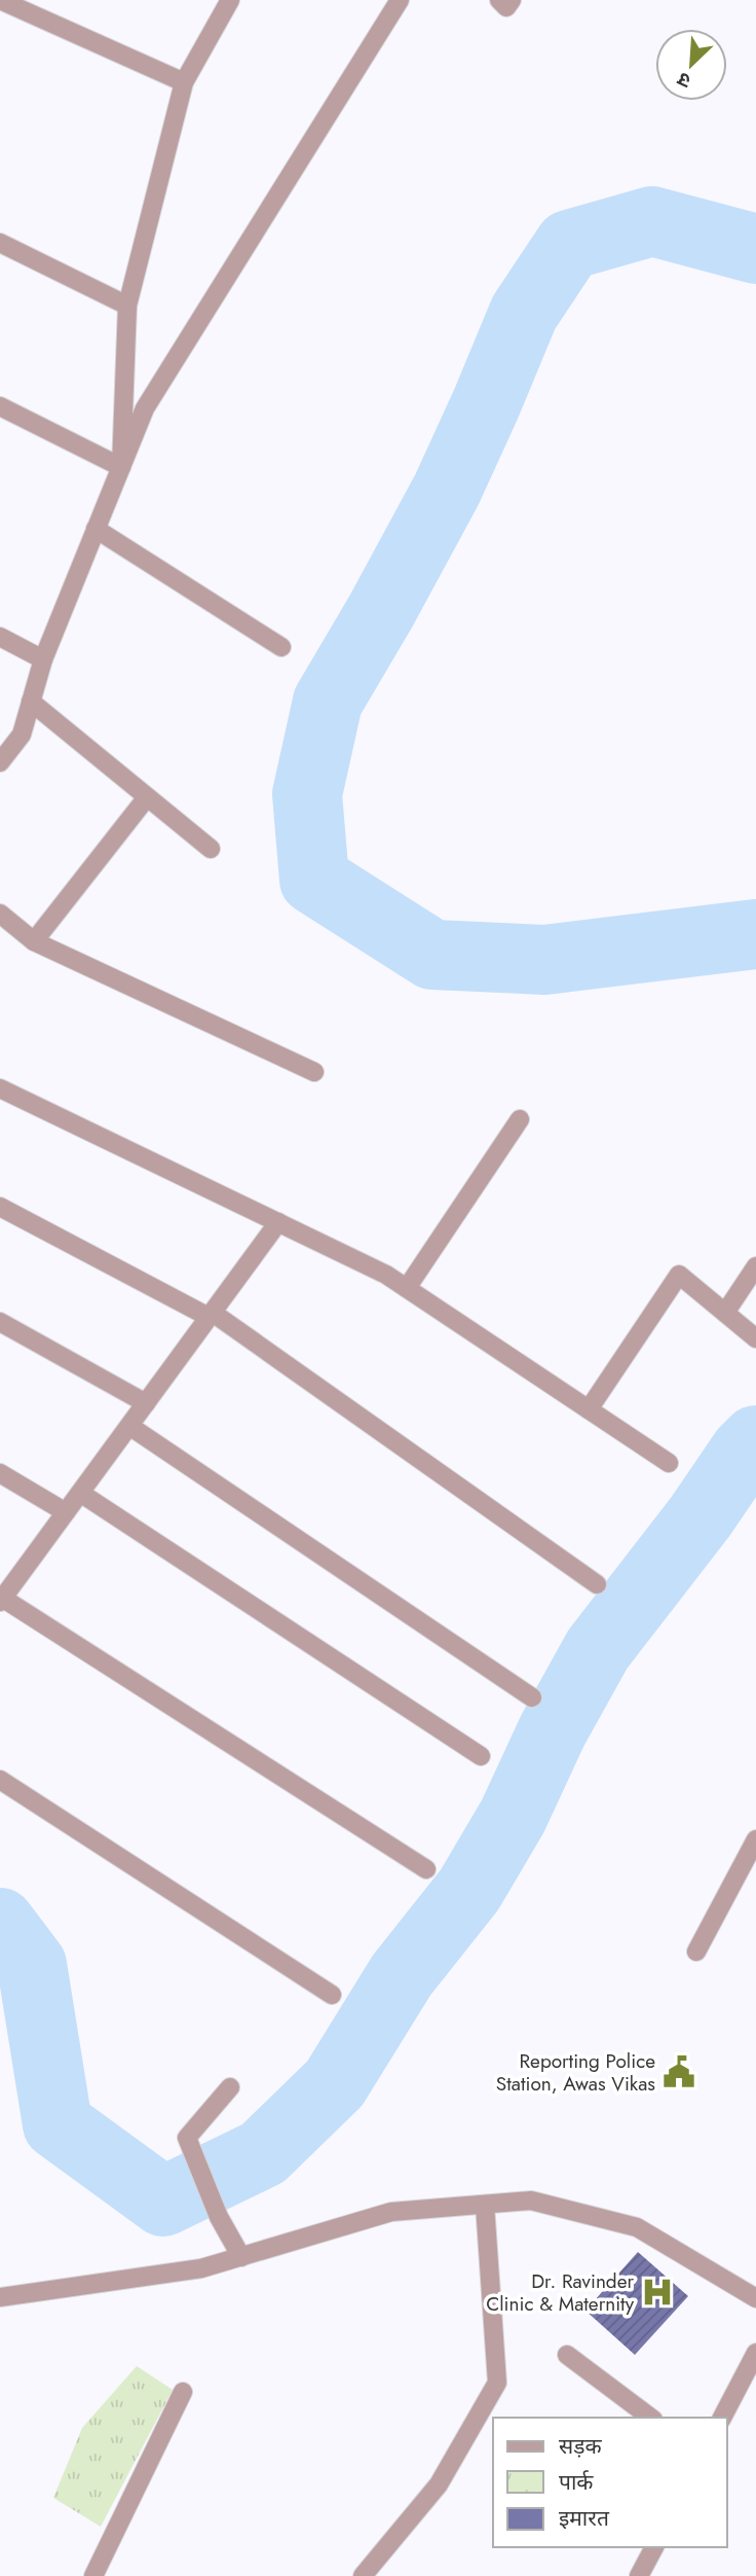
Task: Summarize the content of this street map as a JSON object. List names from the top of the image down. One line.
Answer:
{"places":{"public building":["Reporting Police Station, Awas Vikas"],"hospital":["Dr. Ravinder Clinic & Maternity"]},"legend":["सड़क","पार्क","इमारत"],"north":"bottom left"}
